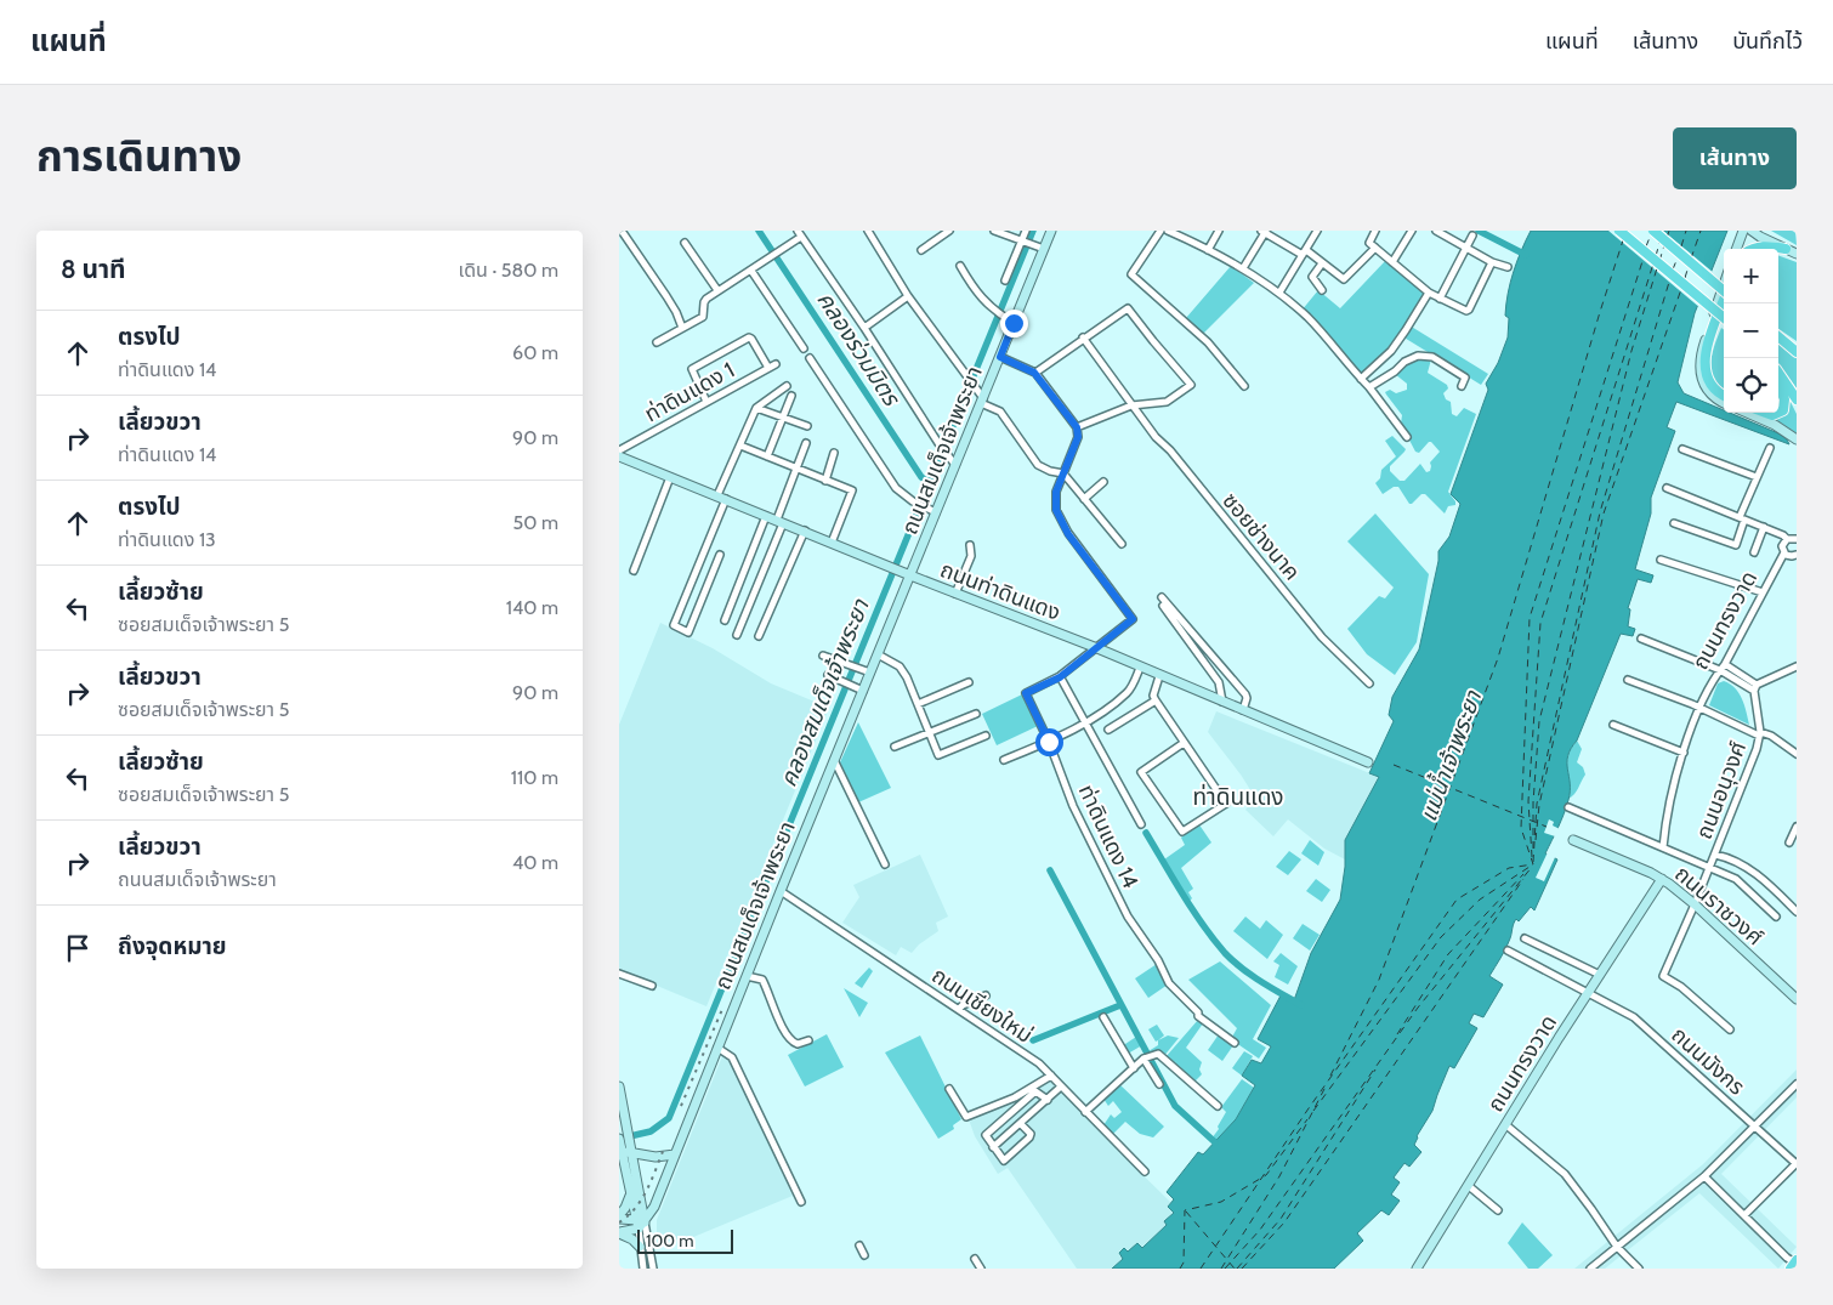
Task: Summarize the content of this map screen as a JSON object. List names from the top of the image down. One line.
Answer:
{"streets":{"street":["ท่าดินแดง 1","ถนนสมเด็จเจ้าพระยา","ซอยช่างนาค","ถนนท่าดินแดง","ถนนทรงวาด","ถนนอนุวงศ์","ท่าดินแดง 14","ถนนราชวงศ์","ถนนเชียงใหม่","ถนนมังกร"]},"crossings":[["ถนนสมเด็จเจ้าพระยา","ถนนท่าดินแดง"],["ถนนสมเด็จเจ้าพระยา","ถนนเชียงใหม่"],["ถนนท่าดินแดง","ท่าดินแดง 14"],["ถนนทรงวาด","ถนนราชวงศ์"],["ถนนทรงวาด","ถนนมังกร"],["ถนนอนุวงศ์","ถนนราชวงศ์"]],"districts":["ท่าดินแดง"],"water":["คลองร่วมมิตร","คลองสมเด็จเจ้าพระยา","แม่น้ำเจ้าพระยา"],"scale_bar":"100 m","page":{"header":"แผนที่","nav":["แผนที่","เส้นทาง","บันทึกไว้"],"title":"การเดินทาง","buttons":"เส้นทาง","heading":["8 นาที","เดิน · 580 m"],"map_buttons":["+","−"],"list":[["ตรงไป","ท่าดินแดง 14","60 m"],["เลี้ยวขวา","ท่าดินแดง 14","90 m"],["ตรงไป","ท่าดินแดง 13","50 m"],["เลี้ยวซ้าย","ซอยสมเด็จเจ้าพระยา 5","140 m"],["เลี้ยวขวา","ซอยสมเด็จเจ้าพระยา 5","90 m"],["เลี้ยวซ้าย","ซอยสมเด็จเจ้าพระยา 5","110 m"],["เลี้ยวขวา","ถนนสมเด็จเจ้าพระยา","40 m"],"ถึงจุดหมาย"],"scale":"100 m"}}
